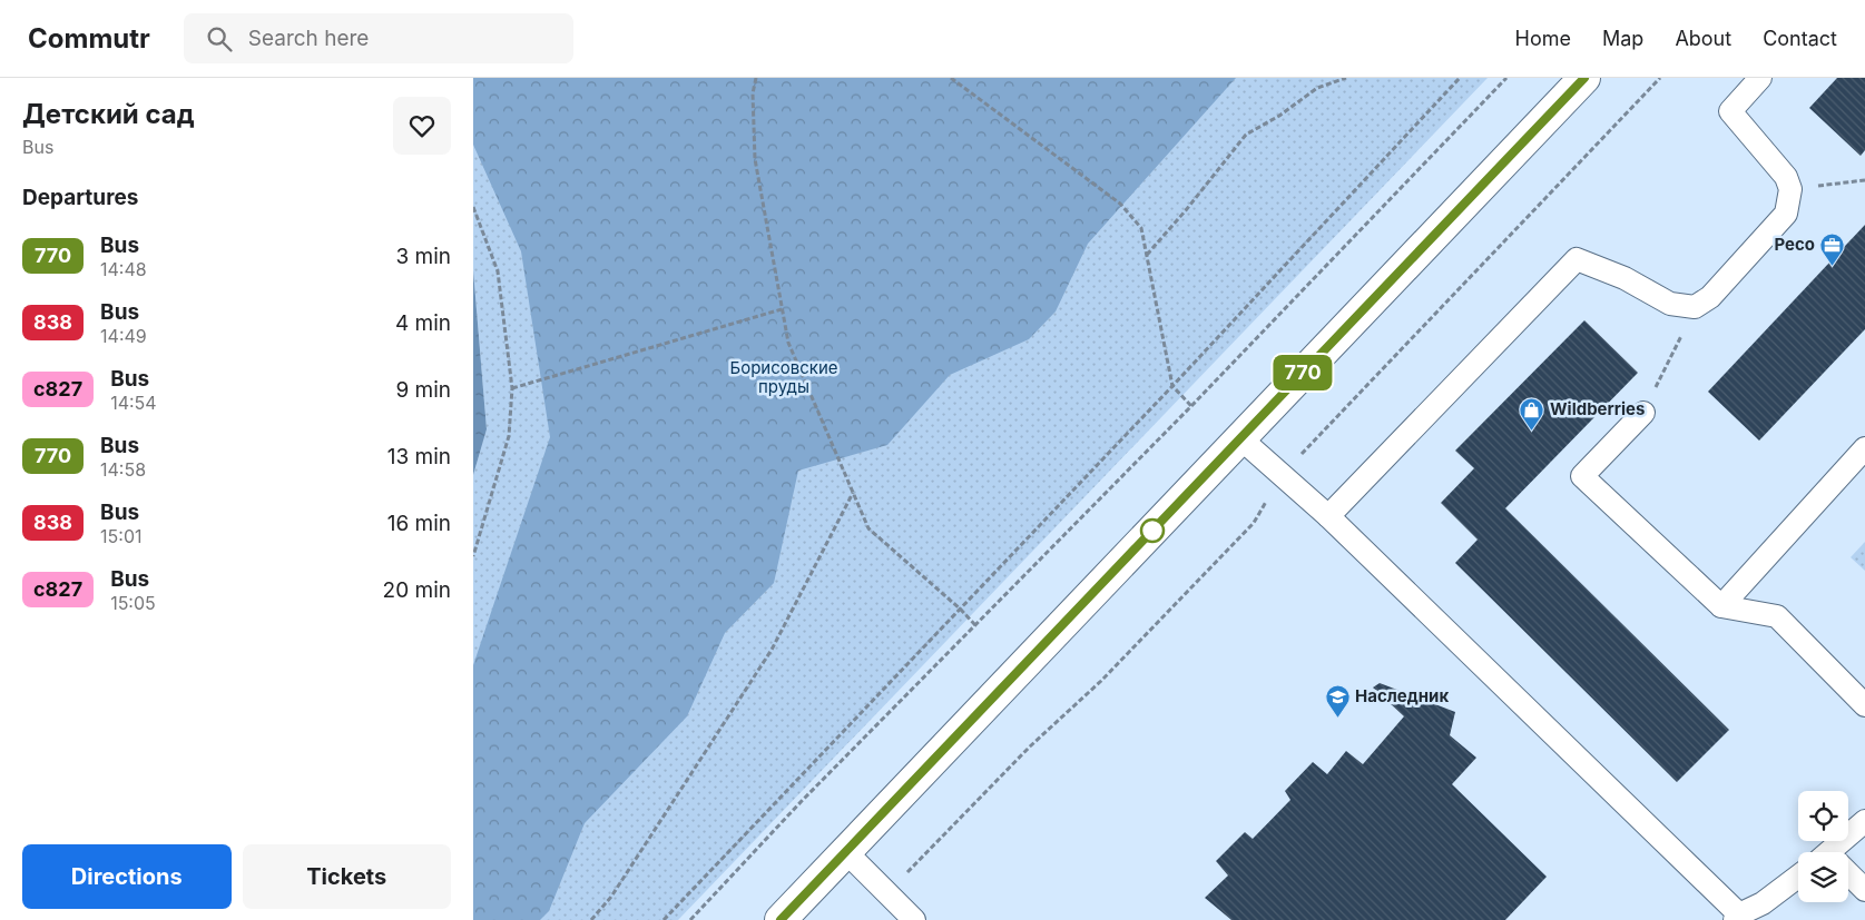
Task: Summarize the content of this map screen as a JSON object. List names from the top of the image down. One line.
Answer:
{"parks":["Борисовские пруды"],"places":{"office":["Ресо"],"shop":["Wildberries"],"school or university":["Наследник"]},"lines":["bus line 770"],"page":{"header":"Commutr","search":"Search here","nav":["Home","Map","About","Contact"],"heading":[["Детский сад","Bus"],"Departures"],"on_map":"770","list":[{"mark":"770","name":"Bus","note":"14:48","value":"3 min"},{"mark":"838","name":"Bus","note":"14:49","value":"4 min"},{"mark":"с827","name":"Bus","note":"14:54","value":"9 min"},{"mark":"770","name":"Bus","note":"14:58","value":"13 min"},{"mark":"838","name":"Bus","note":"15:01","value":"16 min"},{"mark":"с827","name":"Bus","note":"15:05","value":"20 min"}],"buttons":["Directions","Tickets"]}}
